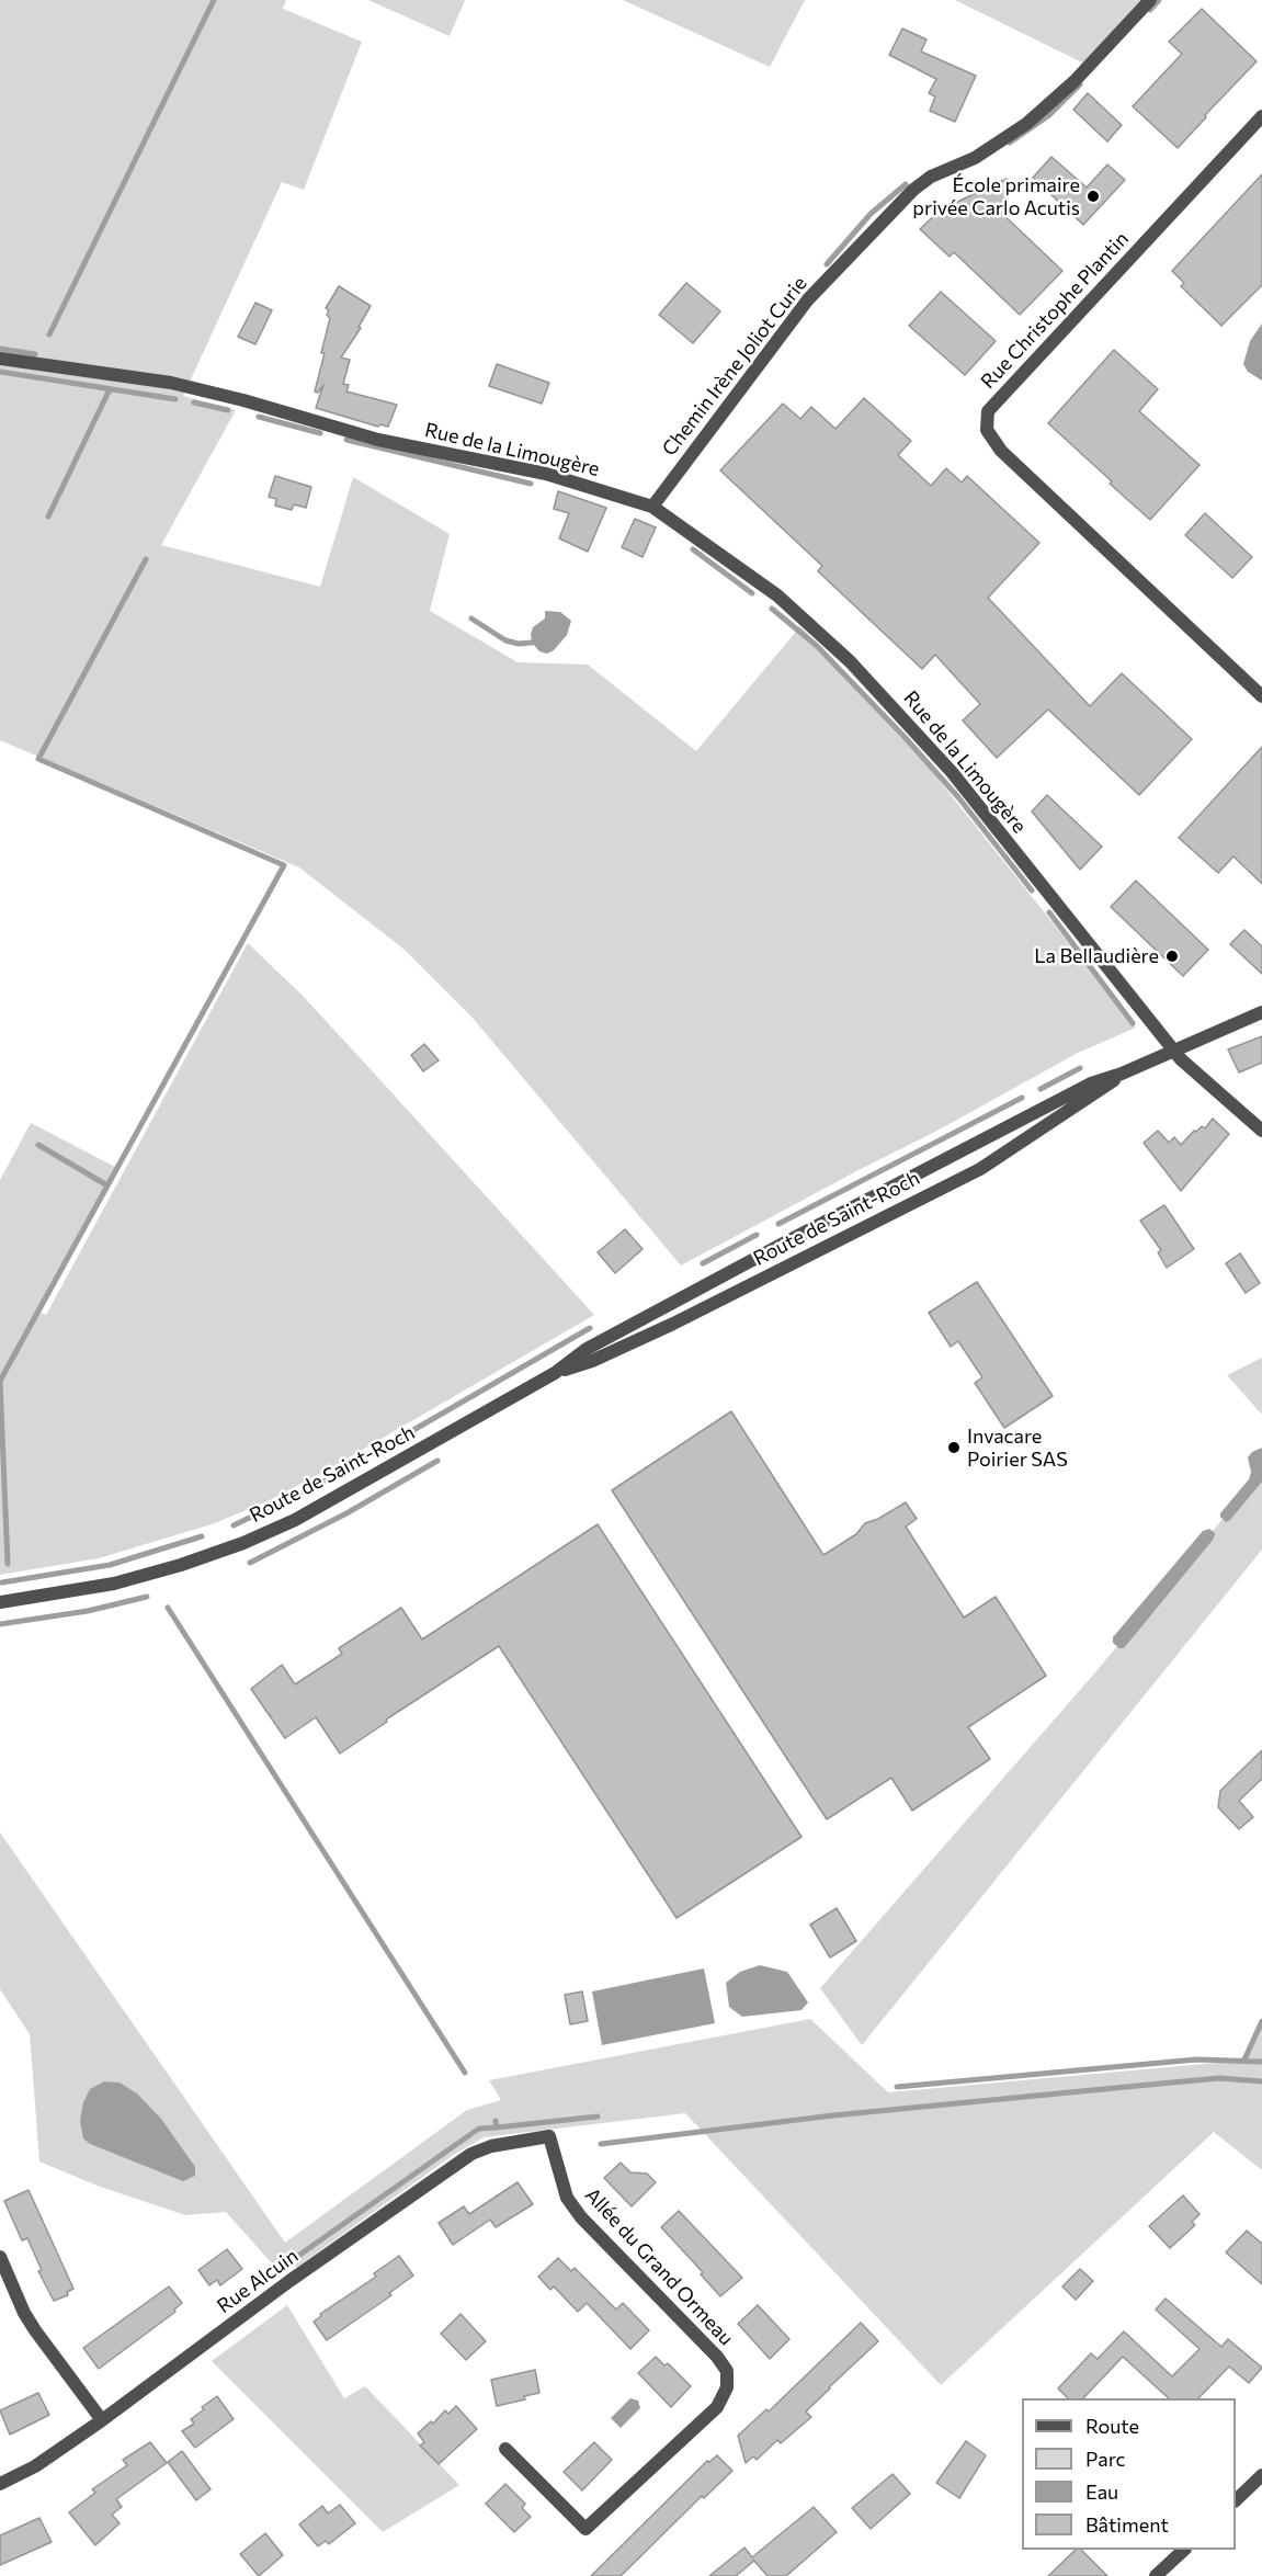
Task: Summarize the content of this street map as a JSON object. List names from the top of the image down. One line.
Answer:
{"streets":{"street":["Rue Christophe Plantin","Chemin Irène Joliot Curie","Rue de la Limougère","Route de Saint-Roch","Allée du Grand Ormeau","Rue Alcuin"]},"crossings":[["Chemin Irène Joliot Curie","Rue de la Limougère"],["Rue de la Limougère","Route de Saint-Roch"],["Allée du Grand Ormeau","Rue Alcuin"]],"places":["École primaire privée Carlo Acutis","La Bellaudière","Invacare Poirier SAS"],"legend":["Route","Parc","Eau","Bâtiment"]}
